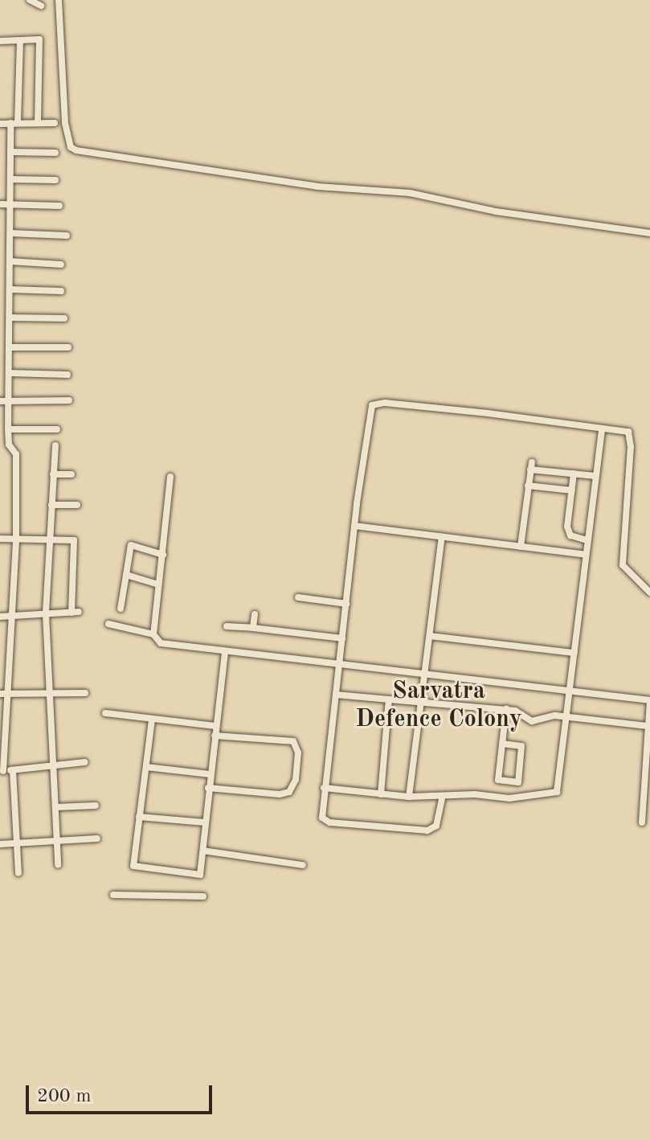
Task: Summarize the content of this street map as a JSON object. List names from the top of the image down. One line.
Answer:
{"districts":["Sarvatra Defence Colony"],"scale_bar":"200 m"}
